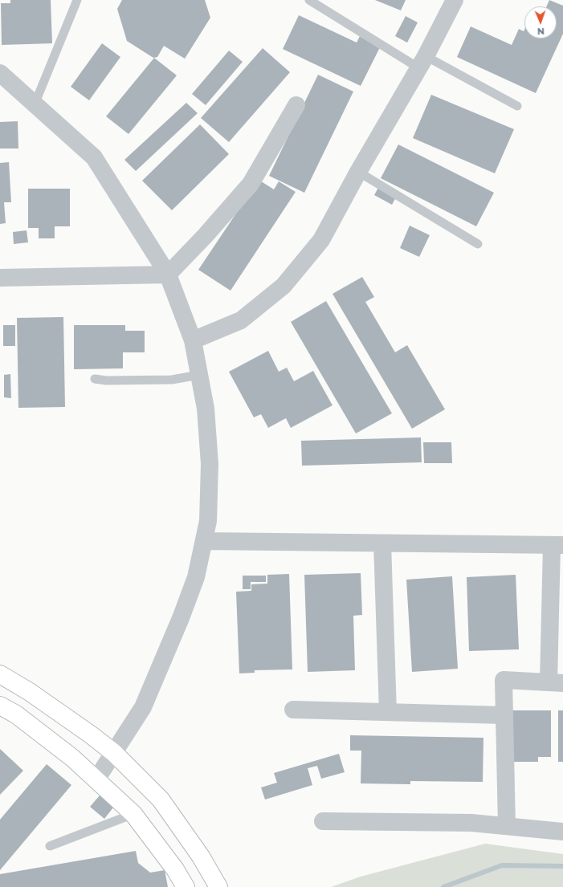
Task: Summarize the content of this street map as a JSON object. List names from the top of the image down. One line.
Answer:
{"north":"bottom"}
